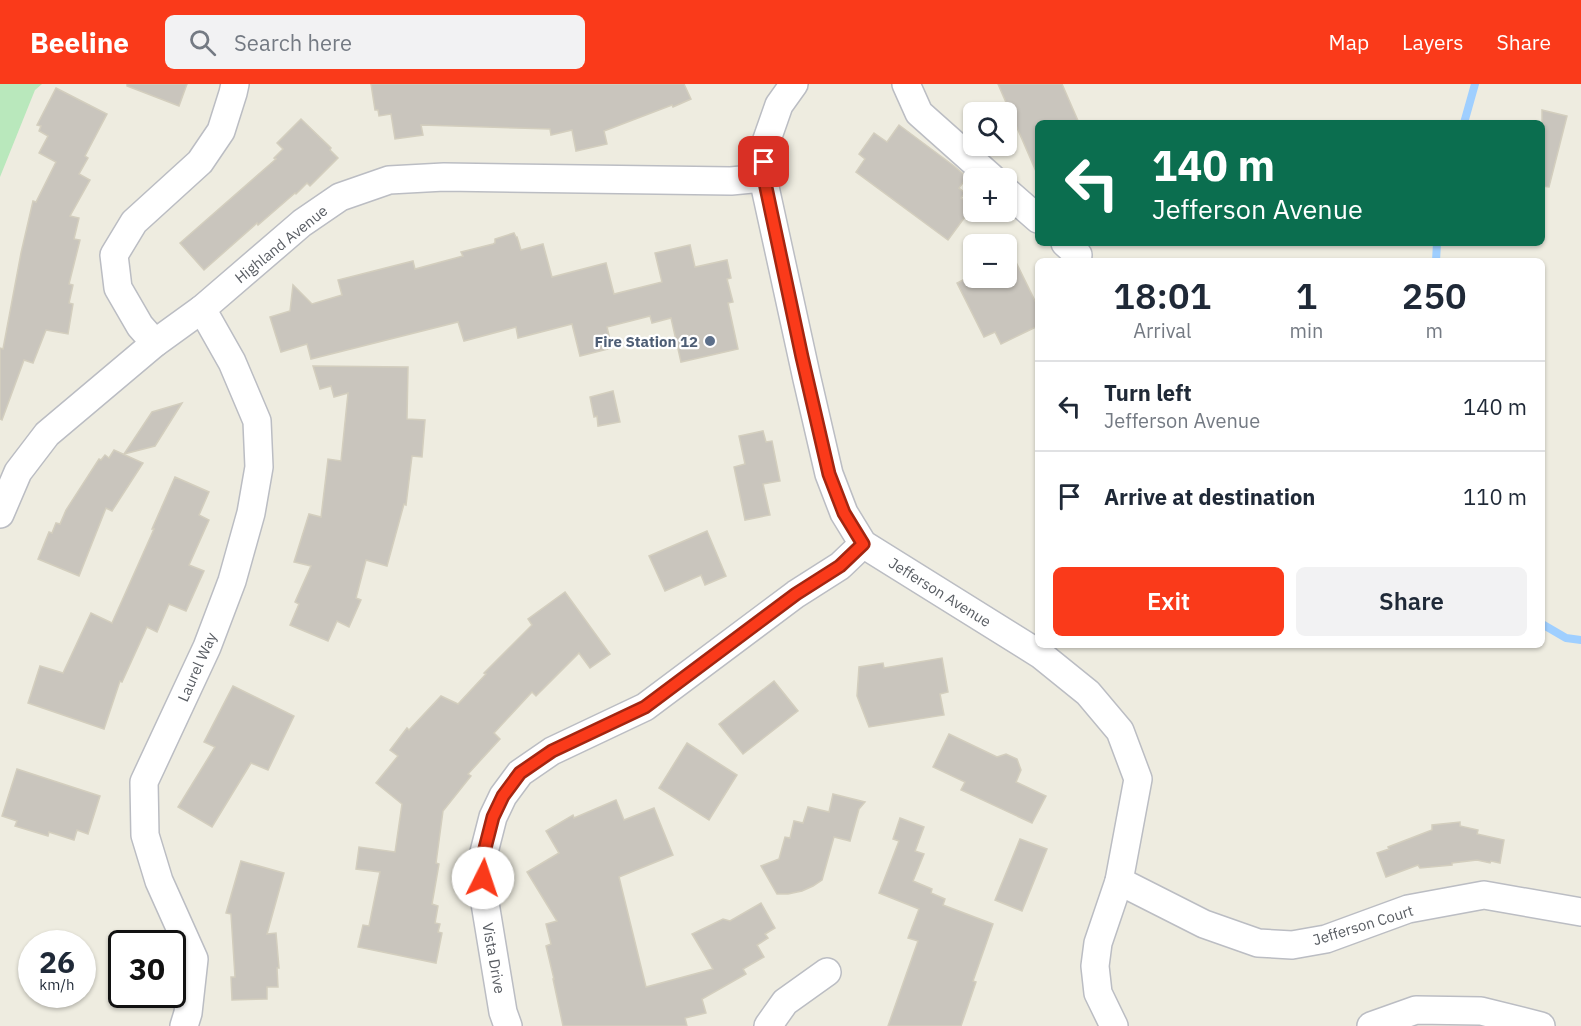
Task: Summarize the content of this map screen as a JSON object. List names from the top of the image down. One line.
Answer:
{"streets":{"street":["Highland Avenue","Jefferson Avenue","Laurel Way","Jefferson Court","Vista Drive"]},"crossings":[["Highland Avenue","Jefferson Avenue"],["Highland Avenue","Laurel Way"],["Jefferson Avenue","Jefferson Court"],["Jefferson Avenue","Vista Drive"]],"places":["Fire Station 12"],"page":{"header":"Beeline","search":"Search here","nav":["Map","Layers","Share"],"map_buttons":["+","−"],"turn":["140 m","Jefferson Avenue"],"eta":["18:01","Arrival","1","min","250","m"],"list":[{"name":"Turn left","note":"Jefferson Avenue","value":"140 m"},{"name":"Arrive at destination","value":"110 m"}],"buttons":["Exit","Share"],"speed":"26 km/h","limit":"30"}}
